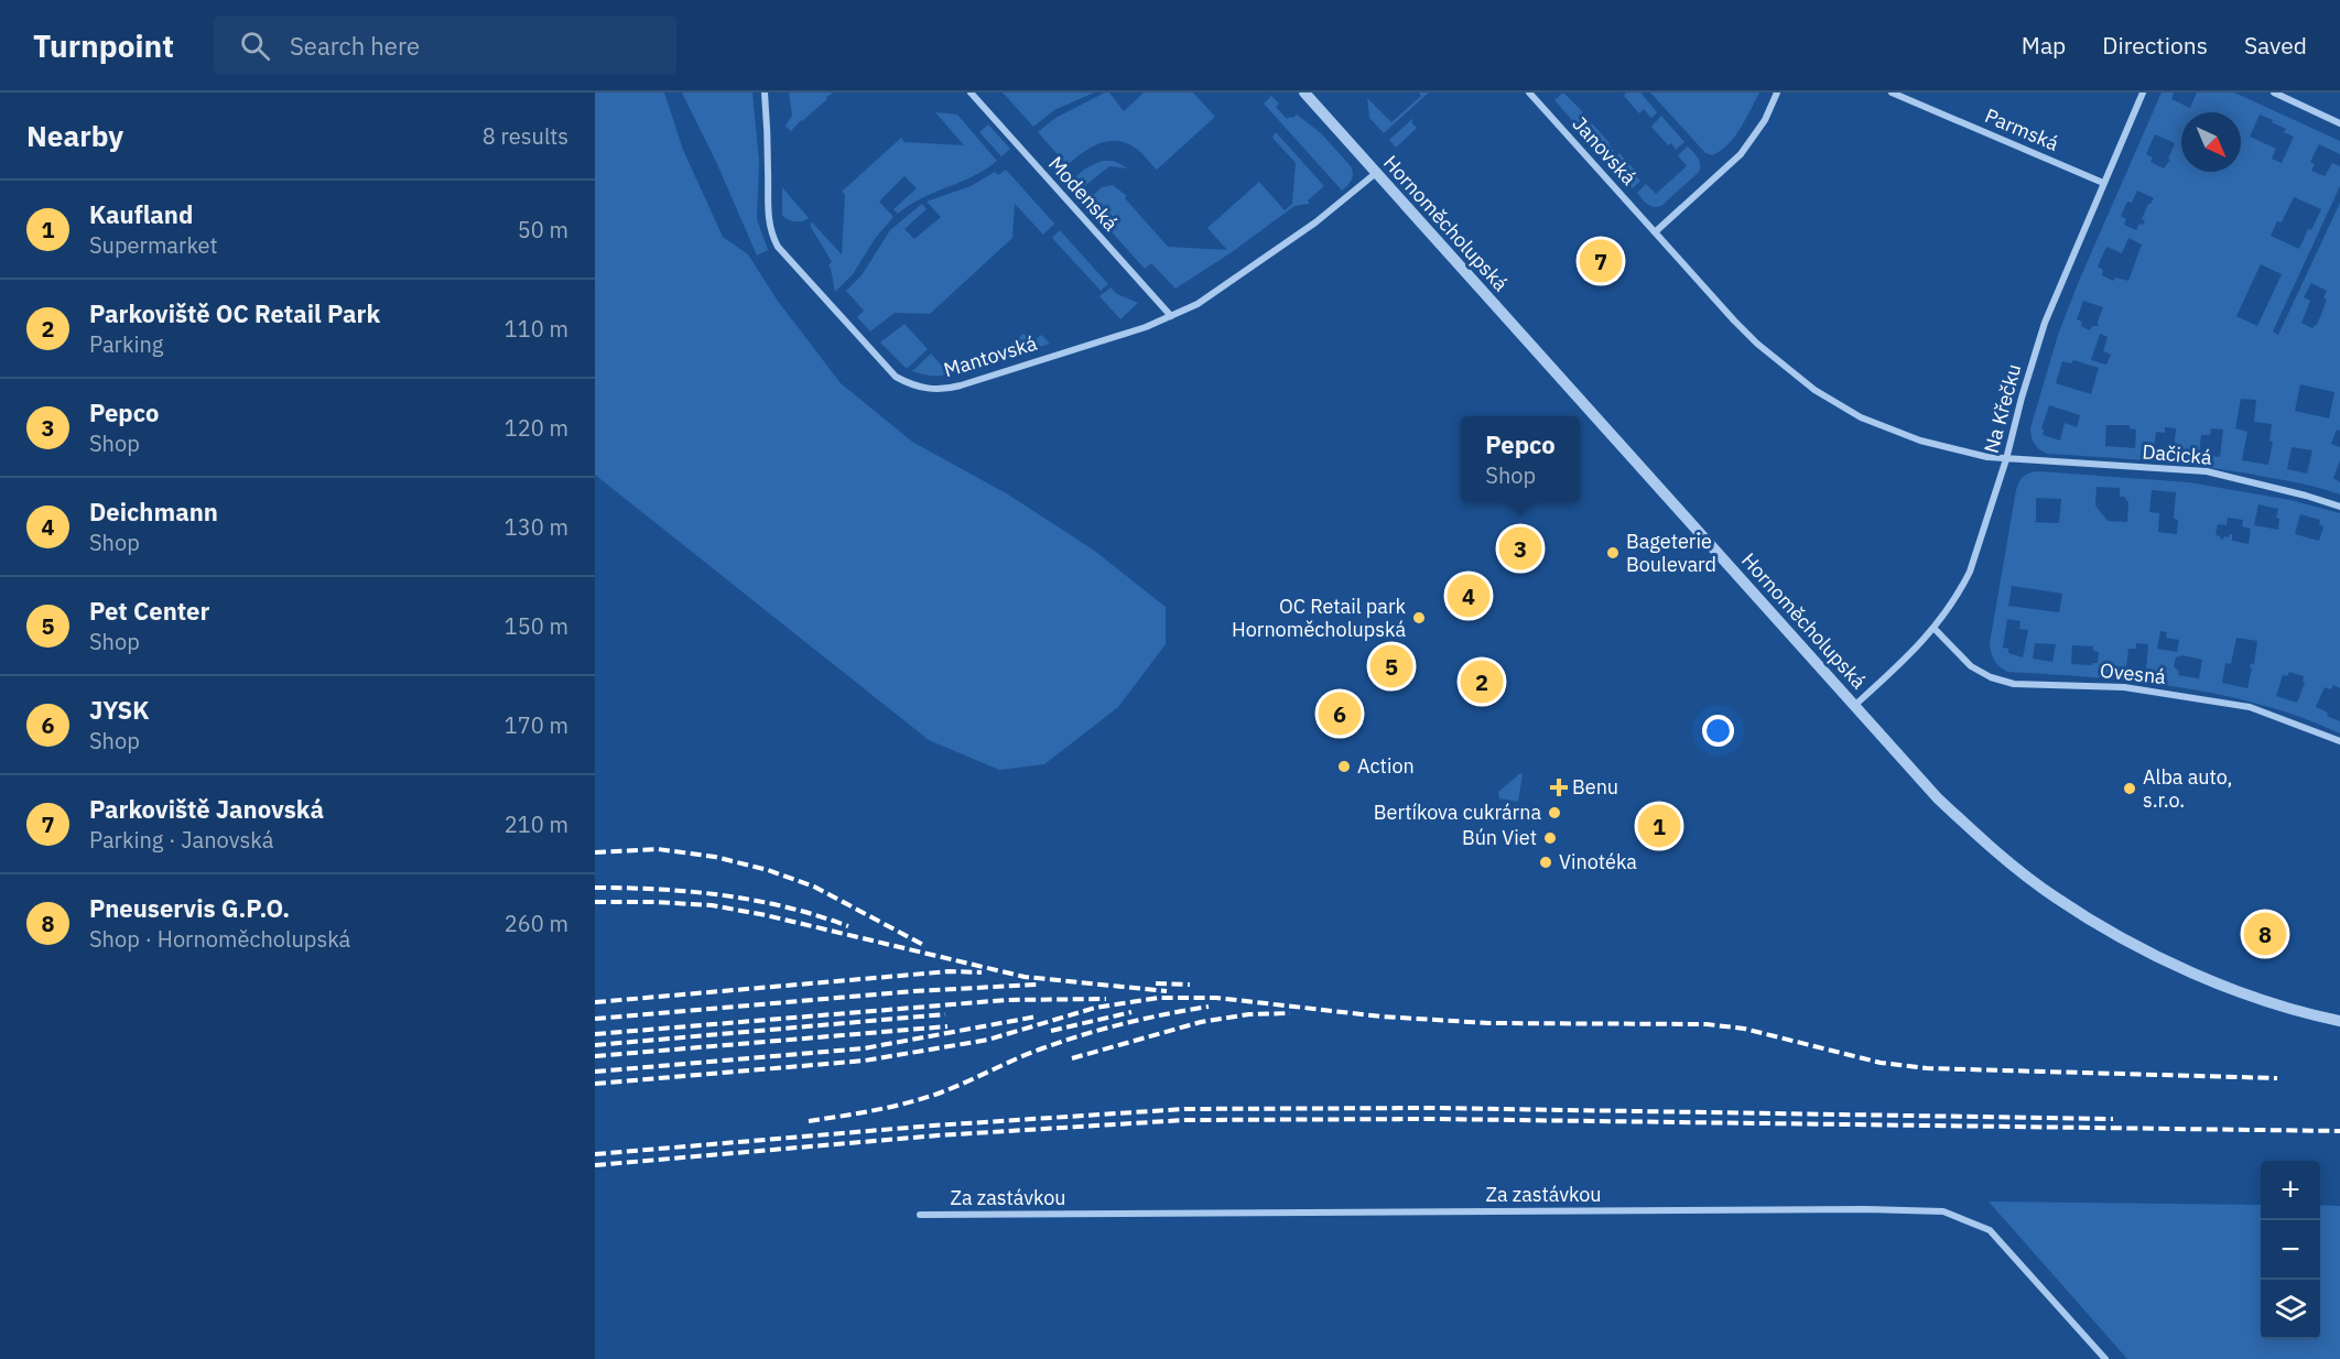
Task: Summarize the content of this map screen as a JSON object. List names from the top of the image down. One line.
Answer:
{"streets":{"street":["Parmská","Janovská","Modenská","Hornoměcholupská","Mantovská","Na Křečku","Dačická","Ovesná","Za zastávkou"]},"crossings":[["Parmská","Na Křečku"],["Janovská","Na Křečku"],["Janovská","Dačická"],["Modenská","Mantovská"],["Hornoměcholupská","Mantovská"],["Hornoměcholupská","Na Křečku"],["Na Křečku","Dačická"],["Na Křečku","Ovesná"]],"places":{"other":["Bageterie Boulevard","OC Retail park Hornoměcholupská","Action","Alba auto, s.r.o.","Bertíkova cukrárna","Bún Viet","Vinotéka"],"health":["Benu"]},"north":"bottom right","page":{"header":"Turnpoint","search":"Search here","nav":["Map","Directions","Saved"],"heading":["Nearby","8 results"],"list":[{"mark":"1","name":"Kaufland","note":"Supermarket","value":"50 m"},{"mark":"2","name":"Parkoviště OC Retail Park","note":"Parking","value":"110 m"},{"mark":"3","name":"Pepco","note":"Shop","value":"120 m"},{"mark":"4","name":"Deichmann","note":"Shop","value":"130 m"},{"mark":"5","name":"Pet Center","note":"Shop","value":"150 m"},{"mark":"6","name":"JYSK","note":"Shop","value":"170 m"},{"mark":"7","name":"Parkoviště Janovská","note":"Parking · Janovská","value":"210 m"},{"mark":"8","name":"Pneuservis G.P.O.","note":"Shop · Hornoměcholupská","value":"260 m"}],"pins":["7","3","4","5","2","6","1","8"],"popup":["Pepco","Shop"],"map_buttons":["+","−"]}}
